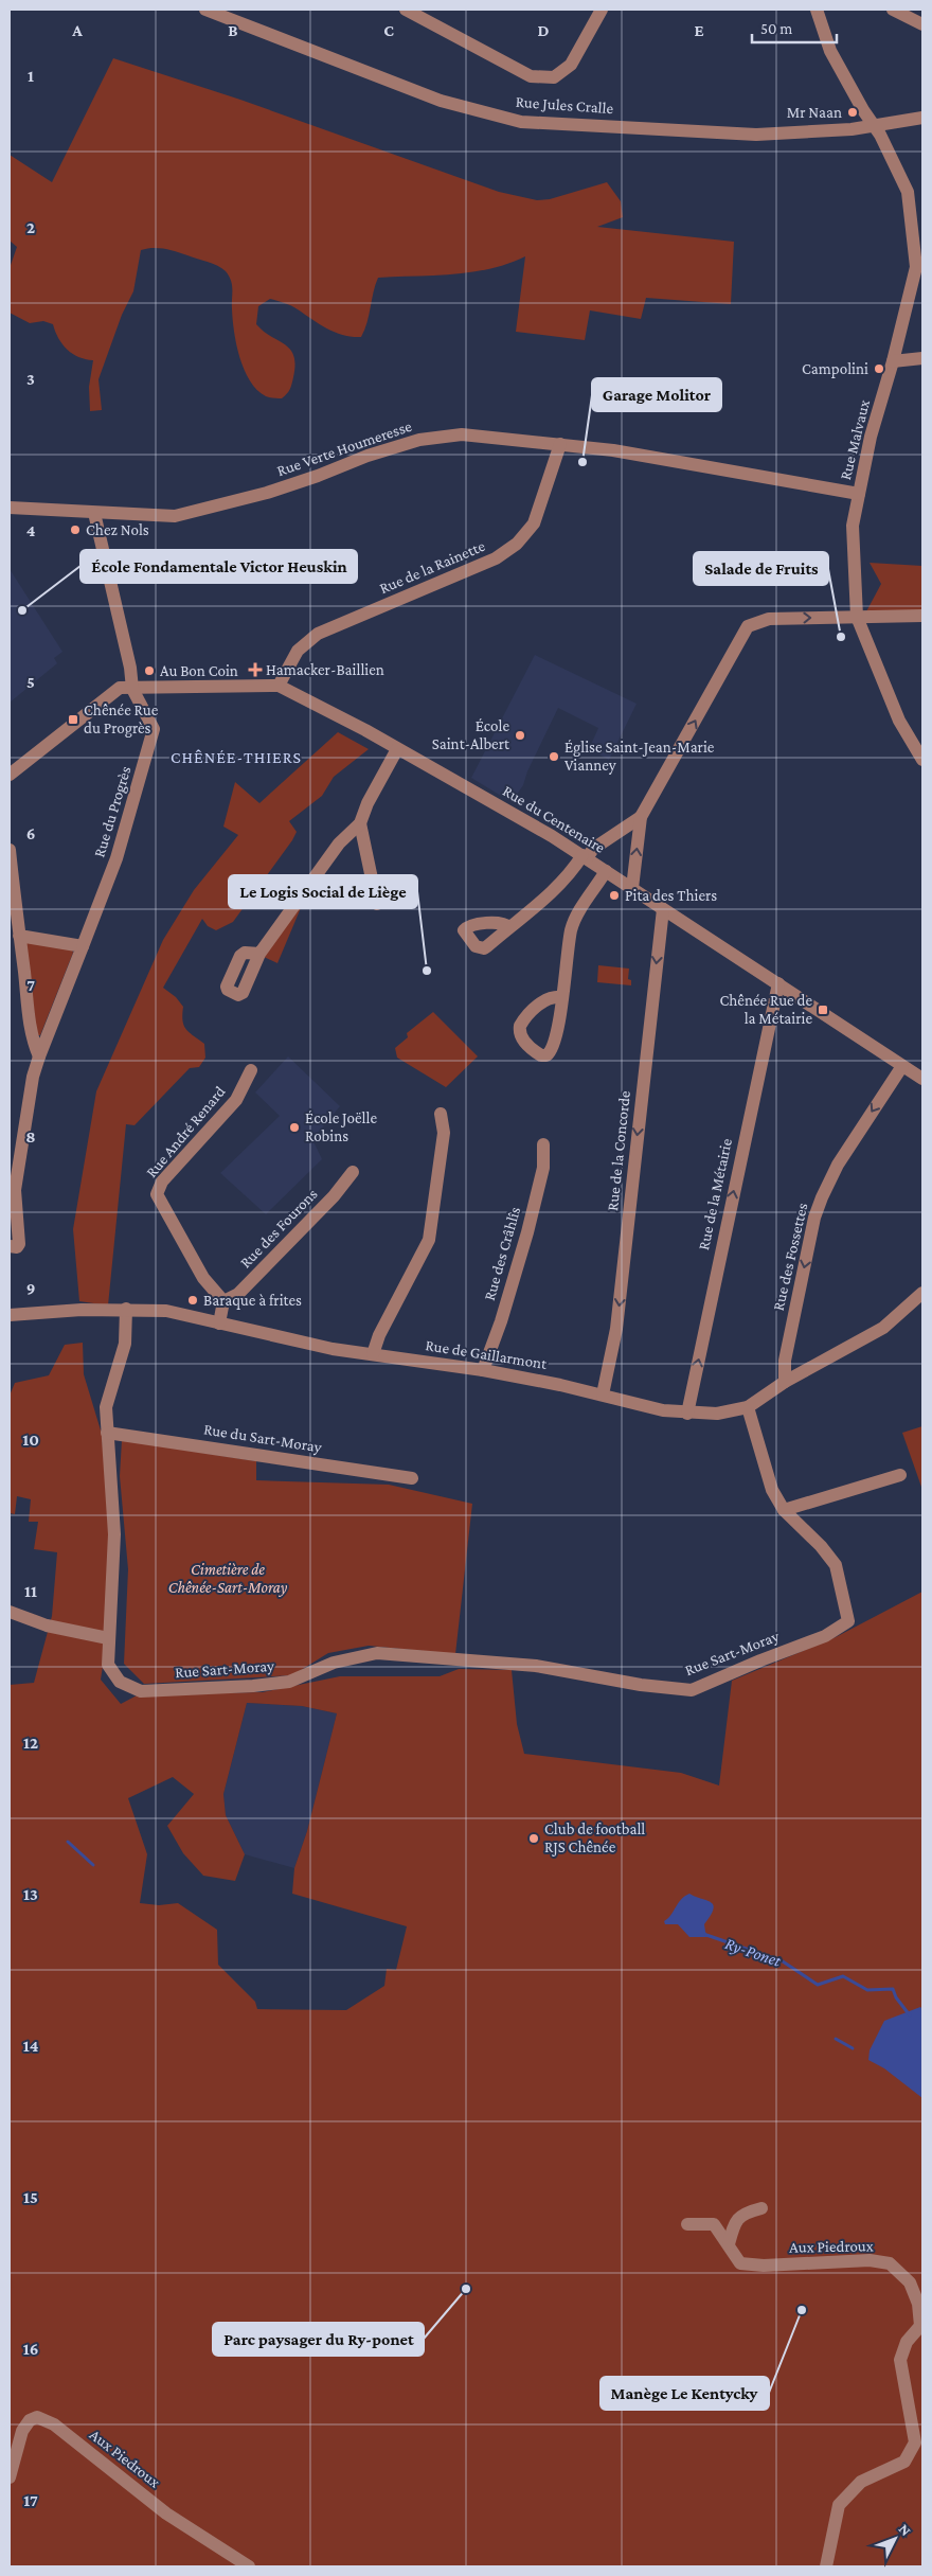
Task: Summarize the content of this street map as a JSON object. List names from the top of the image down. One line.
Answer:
{"streets":{"street":["Rue Jules Cralle","Rue Malvaux","Rue Verte Houmeresse","Rue de la Rainette","Rue du Progrès","Rue du Centenaire","Rue André Renard","Rue de la Concorde","Rue de la Métairie","Rue des Fourons","Rue des Crâhlîs","Rue des Fossettes","Rue de Gaillarmont","Rue du Sart-Moray","Rue Sart-Moray","Aux Piedroux"]},"crossings":[["Rue Jules Cralle","Rue Malvaux"],["Rue Malvaux","Rue Verte Houmeresse"],["Rue Verte Houmeresse","Rue de la Rainette"],["Rue de la Rainette","Rue du Centenaire"],["Rue du Progrès","Rue du Centenaire"],["Rue du Centenaire","Rue de la Concorde"],["Rue du Centenaire","Rue de la Métairie"],["Rue du Centenaire","Rue des Fossettes"],["Rue André Renard","Rue des Fourons"],["Rue de la Concorde","Rue de Gaillarmont"],["Rue de la Métairie","Rue de Gaillarmont"],["Rue des Crâhlîs","Rue de Gaillarmont"],["Rue des Fossettes","Rue de Gaillarmont"],["Rue de Gaillarmont","Rue Sart-Moray"],["Rue du Sart-Moray","Rue Sart-Moray"]],"one_way":["Rue de la Concorde","Rue de la Métairie","Rue des Fossettes"],"districts":["CHÊNÉE-THIERS"],"water":["Ry-Ponet"],"parks":["Cimetière de Chênée-Sart-Moray"],"places":{"other":["Mr Naan","Campolini","Garage Molitor","Chez Nols","École Fondamentale Victor Heuskin","Salade de Fruits","Au Bon Coin","École Saint-Albert","Église Saint-Jean-Marie Vianney","Pita des Thiers","Le Logis Social de Liège","École Joëlle Robins","Baraque à frites","Club de football RJS Chênée","Parc paysager du Ry-ponet","Manège Le Kentycky"],"health":["Hamacker-Baillien"],"transit":["Chênée Rue du Progrès","Chênée Rue de la Métairie"]},"scale_bar":"50 m","north":"top right","grid":{"columns":["A","B","C","D","E"],"rows":["1","2","3","4","5","6","7","8","9","10","11","12","13","14","15","16","17"]}}
